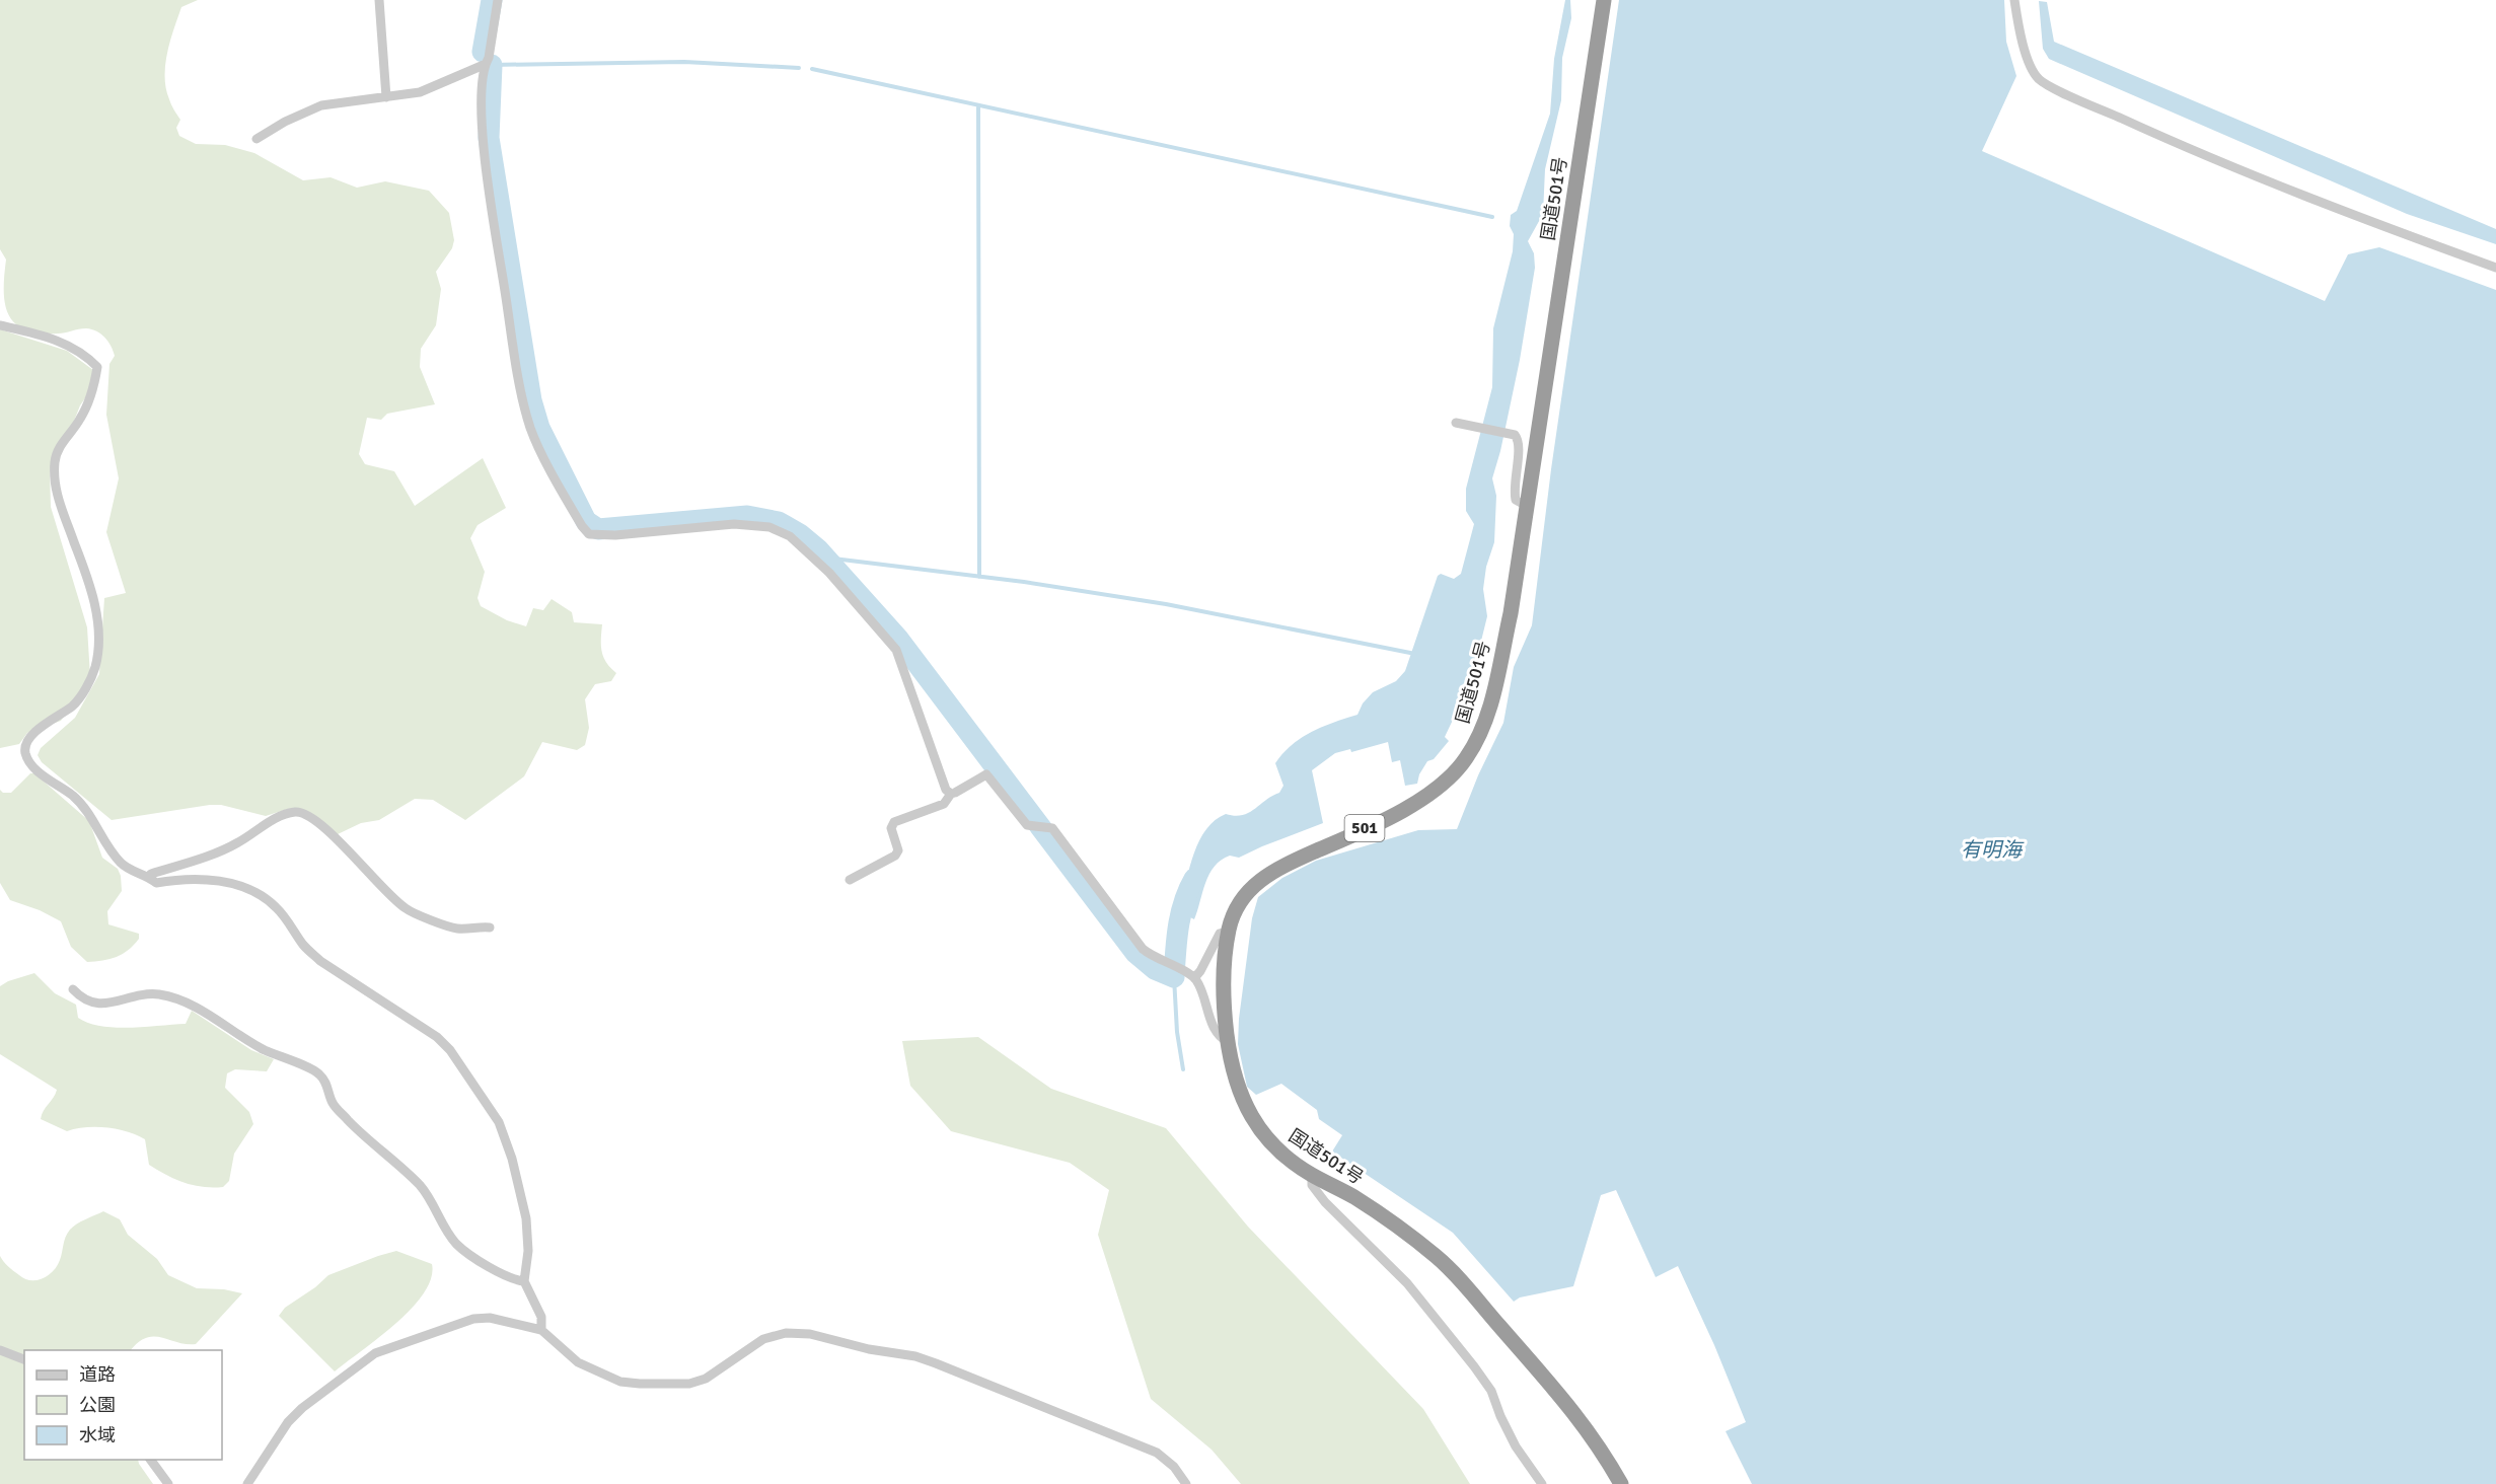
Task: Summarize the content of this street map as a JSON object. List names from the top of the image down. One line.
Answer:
{"streets":{"highway":["国道501号","501"]},"water":["有明海"],"legend":["道路","公園","水域"]}
